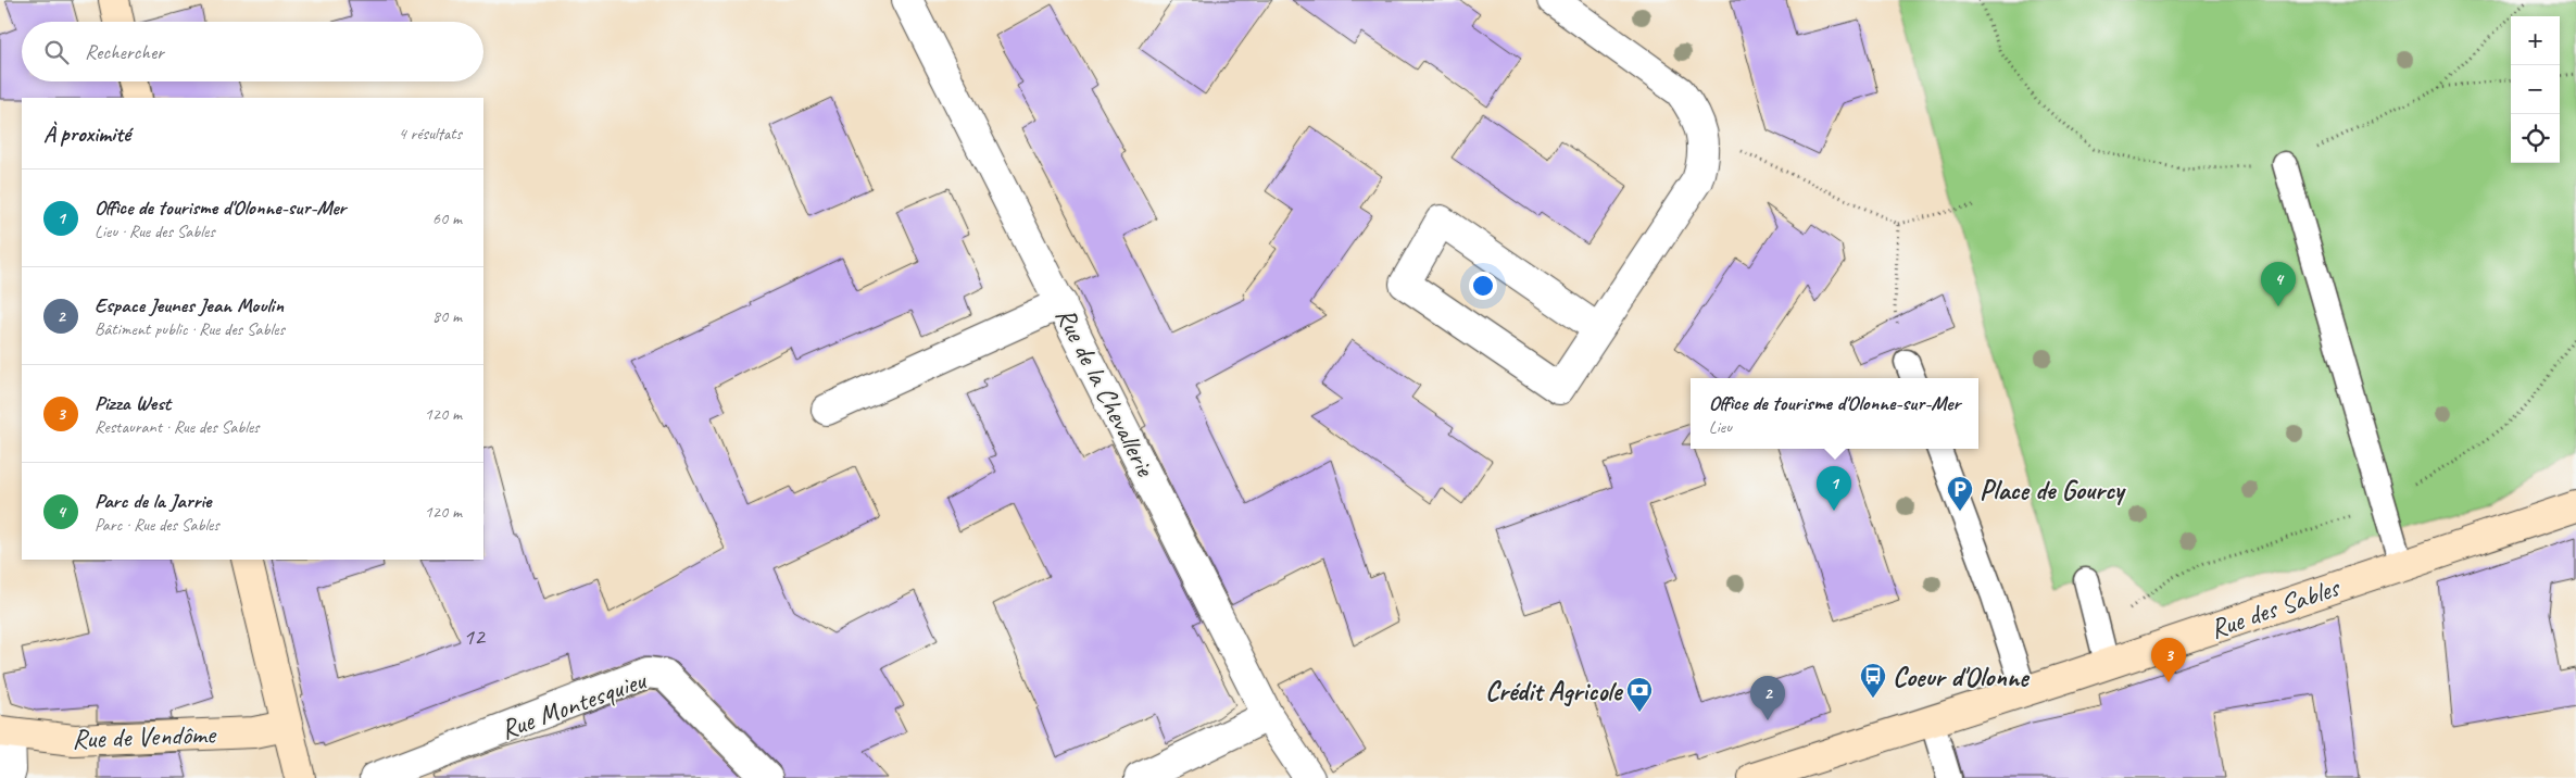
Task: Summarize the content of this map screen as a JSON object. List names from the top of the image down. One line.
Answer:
{"streets":{"main road":["Rue des Sables","Rue de Vendôme"],"street":["Rue de la Chevallerie","Rue Montesquieu"]},"places":{"parking":["Place de Gourcy"],"bus stop":["Coeur d'Olonne"],"bank":["Crédit Agricole"]},"house_numbers":["12"],"page":{"map_buttons":["+","−"],"search":"Rechercher","heading":["À proximité","4 résultats"],"list":[{"mark":"1","name":"Office de tourisme d'Olonne-sur-Mer","note":"Lieu · Rue des Sables","value":"60 m"},{"mark":"2","name":"Espace Jeunes Jean Moulin","note":"Bâtiment public · Rue des Sables","value":"80 m"},{"mark":"3","name":"Pizza West","note":"Restaurant · Rue des Sables","value":"120 m"},{"mark":"4","name":"Parc de la Jarrie","note":"Parc · Rue des Sables","value":"120 m"}],"pins":["4","1","3","2"],"popup":["Office de tourisme d'Olonne-sur-Mer","Lieu"]}}
